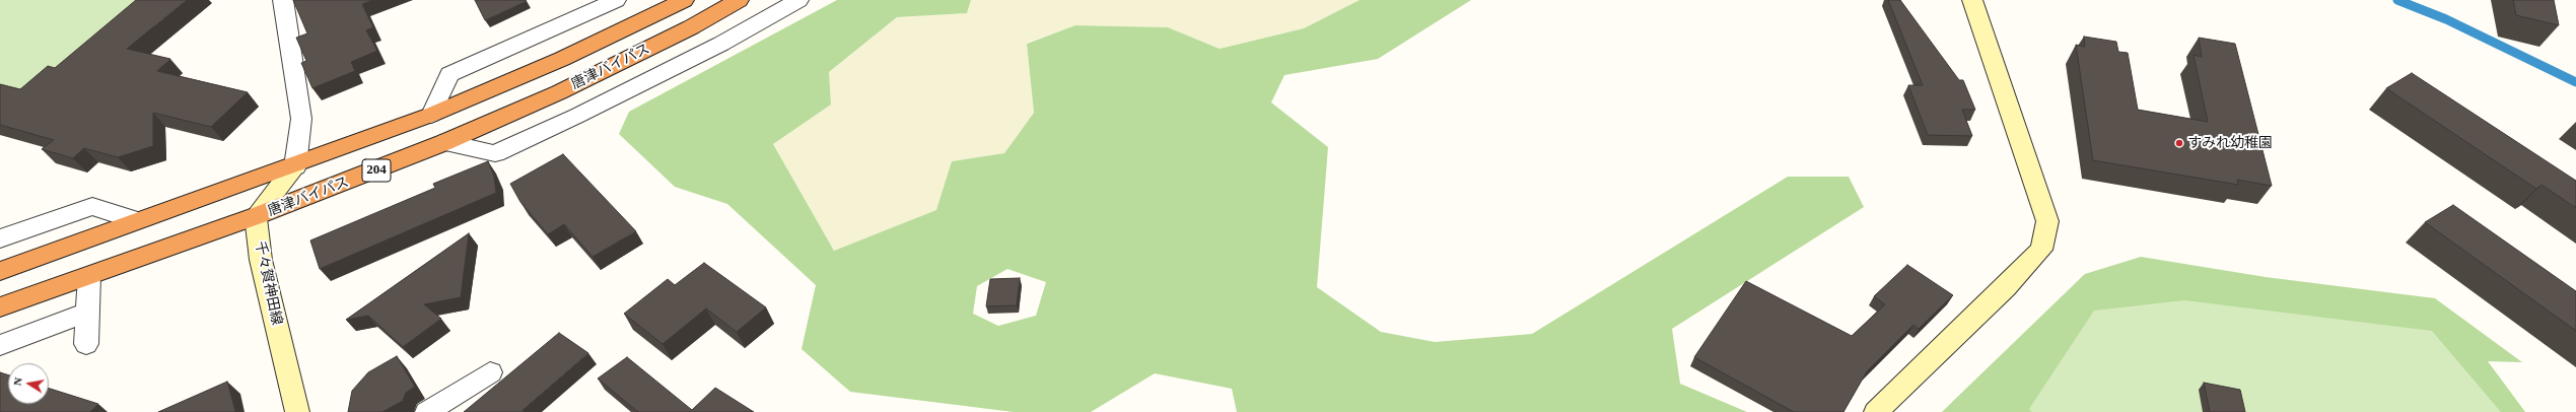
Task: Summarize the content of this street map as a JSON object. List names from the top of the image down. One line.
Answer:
{"streets":{"highway":["唐津バイパス","204"],"street":["千々賀神田線"]},"crossings":[["唐津バイパス","千々賀神田線"]],"places":["すみれ幼稚園"],"north":"left"}
